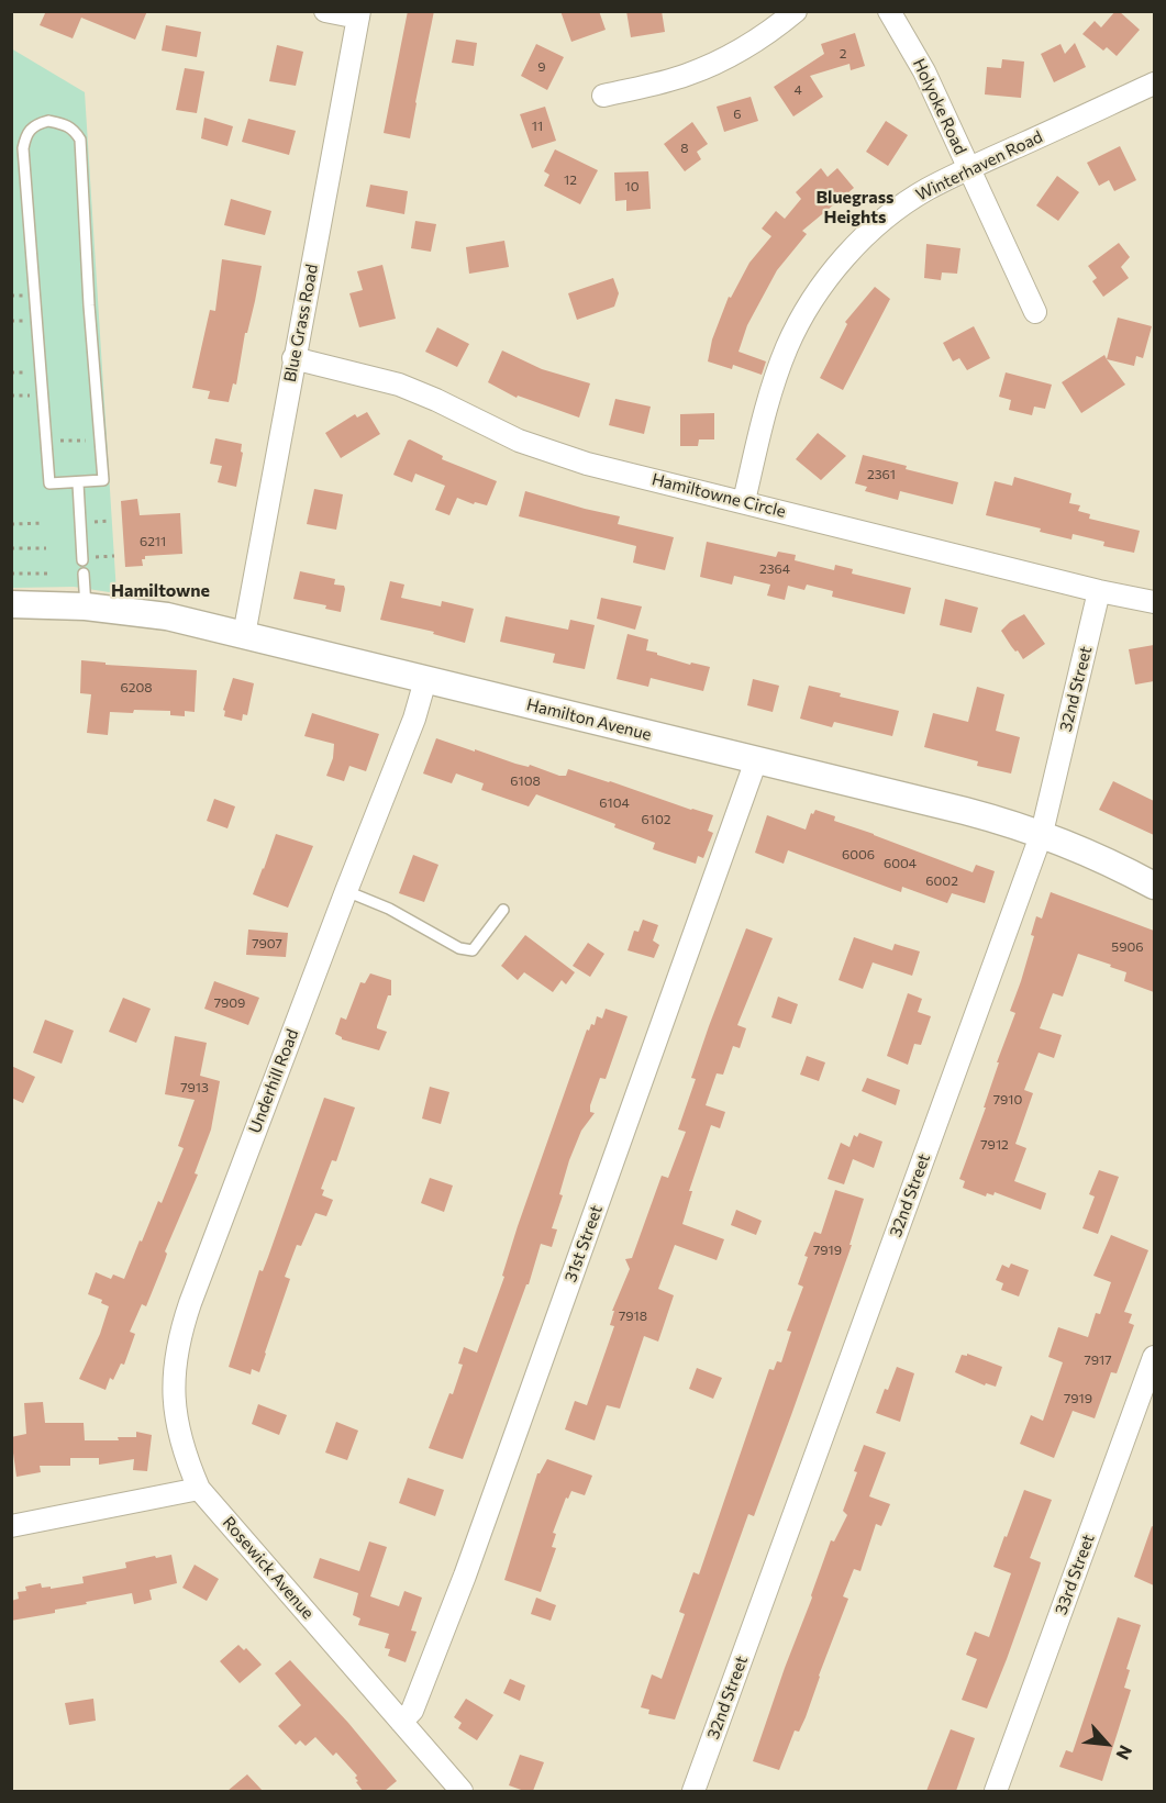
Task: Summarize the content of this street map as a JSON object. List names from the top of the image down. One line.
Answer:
{"streets":{"street":["Holyoke Road","Winterhaven Road","Blue Grass Road","Hamiltowne Circle","32nd Street","Hamilton Avenue","Underhill Road","31st Street","Rosewick Avenue","33rd Street"]},"crossings":[["Holyoke Road","Winterhaven Road"],["Winterhaven Road","Hamiltowne Circle"],["Blue Grass Road","Hamiltowne Circle"],["Blue Grass Road","Hamilton Avenue"],["Hamiltowne Circle","32nd Street"],["32nd Street","Hamilton Avenue"],["Hamilton Avenue","Underhill Road"],["Hamilton Avenue","31st Street"],["Underhill Road","Rosewick Avenue"],["31st Street","Rosewick Avenue"]],"districts":["Bluegrass Heights","Hamiltowne"],"house_numbers":["2","9","4","6","11","8","12","10","2361","6211","2364","6208","6108","6104","6102","6006","6004","6002","7907","5906","7909","7913","7910","7912","7919","7918","7917","7919"],"north":"bottom right"}
